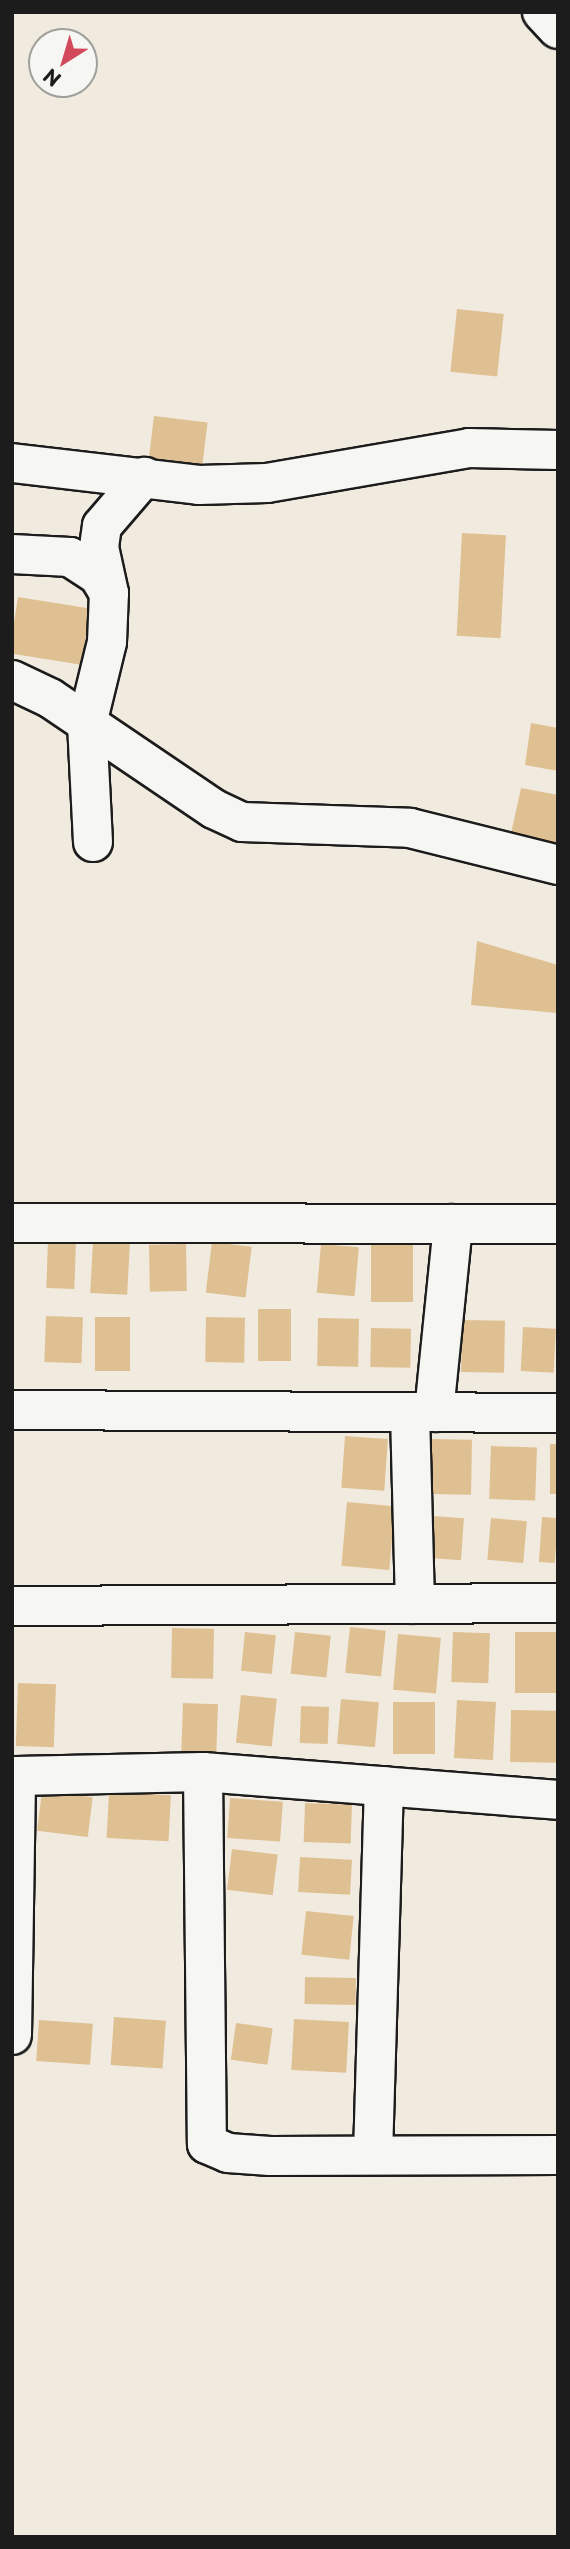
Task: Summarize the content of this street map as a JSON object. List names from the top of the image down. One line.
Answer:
{"north":"bottom left"}
